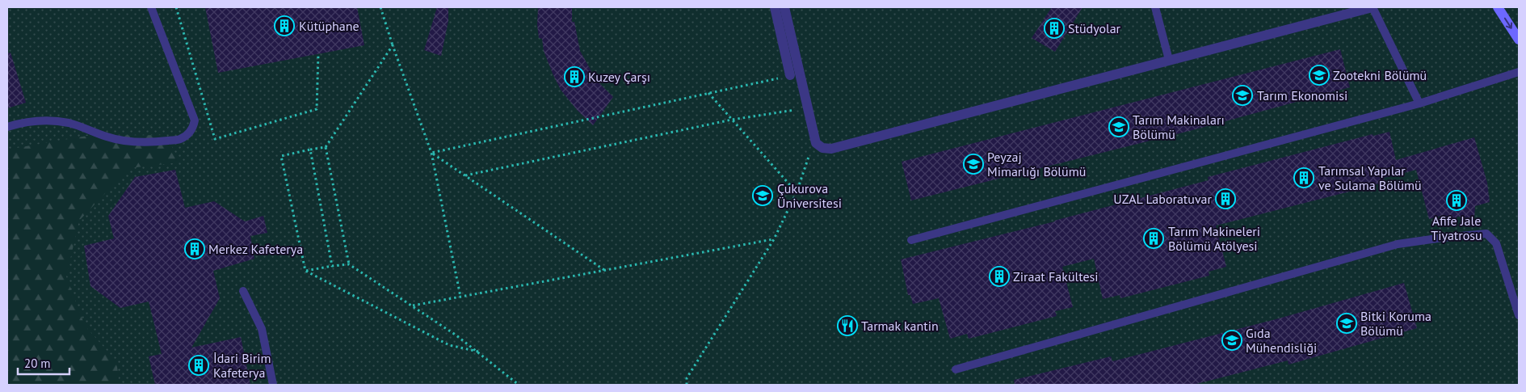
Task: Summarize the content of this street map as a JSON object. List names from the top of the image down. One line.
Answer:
{"places":{"building":["Kütüphane","Stüdyolar","Kuzey Çarşı","Tarımsal Yapılar ve Sulama Bölümü","UZAL Laboratuvar","Afife Jale Tiyatrosu","Tarım Makineleri Bölümü Atölyesi","Merkez Kafeterya","Ziraat Fakültesi","İdari Birim Kafeterya"],"school or university":["Zootekni Bölümü","Tarım Ekonomisi","Tarım Makinaları Bölümü","Peyzaj Mimarlığı Bölümü","Çukurova Üniversitesi","Bitki Koruma Bölümü","Gıda Mühendisliği"],"restaurant":["Tarmak kantin"]},"scale_bar":"20 m"}
